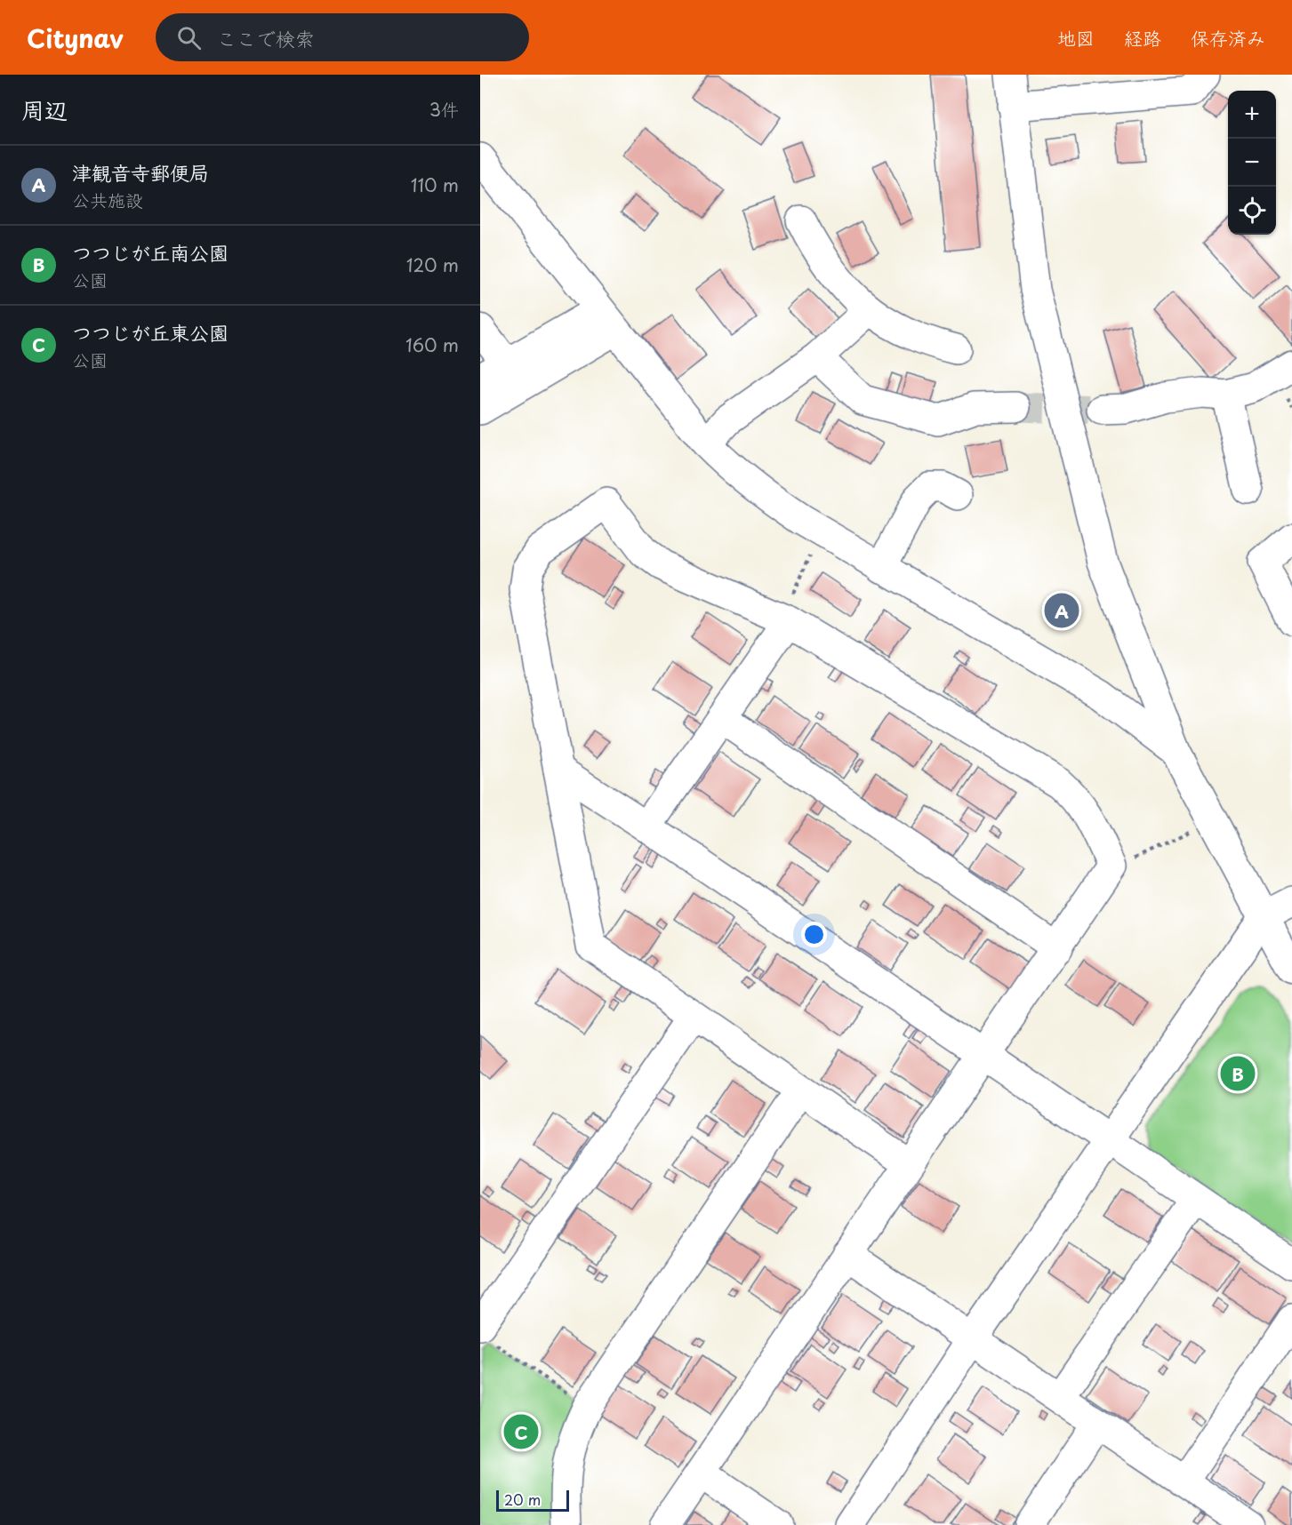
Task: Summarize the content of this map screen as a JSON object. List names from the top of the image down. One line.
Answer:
{"scale_bar":"20 m","page":{"header":"Citynav","search":"ここで検索","nav":["地図","経路","保存済み"],"heading":["周辺","3件"],"map_buttons":["+","−"],"list":[{"mark":"A","name":"津観音寺郵便局","note":"公共施設","value":"110 m"},{"mark":"B","name":"つつじが丘南公園","note":"公園","value":"120 m"},{"mark":"C","name":"つつじが丘東公園","note":"公園","value":"160 m"}],"pins":["A","B","C"],"scale":"20 m"}}
